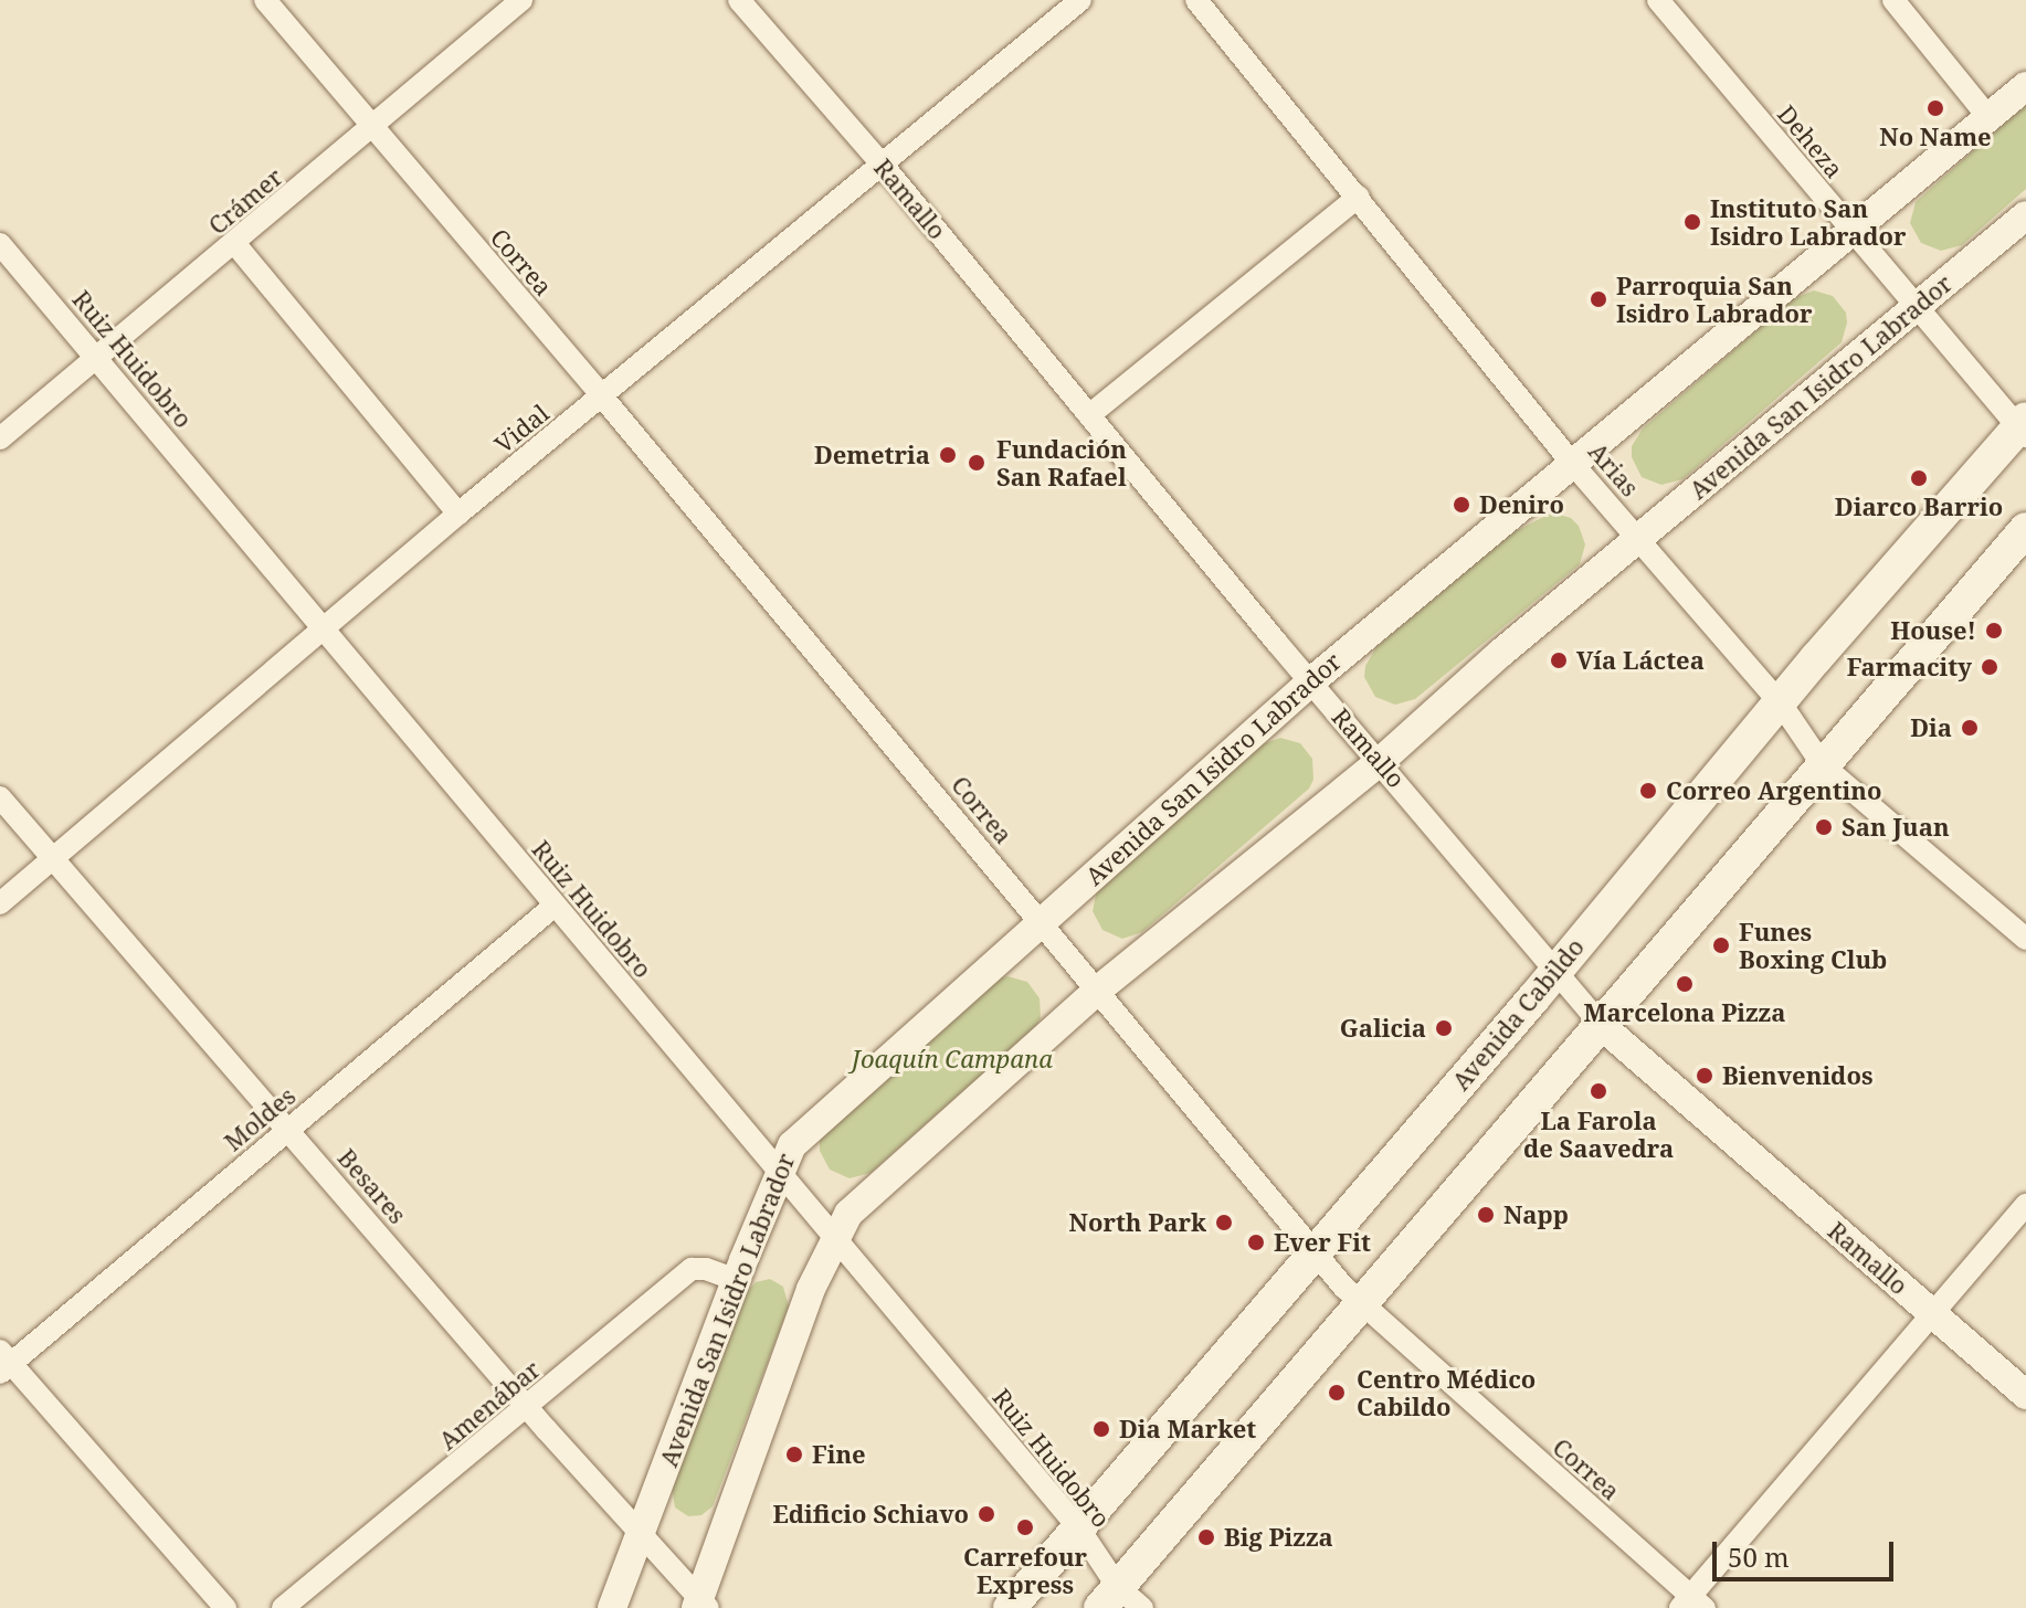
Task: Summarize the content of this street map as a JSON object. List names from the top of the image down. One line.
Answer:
{"streets":{"main road":["Avenida Cabildo"],"street":["Deheza","Ramallo","Crámer","Correa","Ruiz Huidobro","Avenida San Isidro Labrador","Vidal","Arias","Moldes","Besares","Amenábar"]},"crossings":[["Deheza","Avenida San Isidro Labrador"],["Deheza","Avenida Cabildo"],["Ramallo","Avenida San Isidro Labrador"],["Ramallo","Vidal"],["Ramallo","Avenida Cabildo"],["Crámer","Correa"],["Crámer","Ruiz Huidobro"],["Correa","Avenida San Isidro Labrador"],["Correa","Vidal"],["Correa","Avenida Cabildo"],["Ruiz Huidobro","Avenida San Isidro Labrador"],["Ruiz Huidobro","Vidal"],["Ruiz Huidobro","Avenida Cabildo"],["Ruiz Huidobro","Moldes"],["Avenida San Isidro Labrador","Arias"],["Avenida San Isidro Labrador","Besares"],["Avenida San Isidro Labrador","Amenábar"],["Vidal","Besares"],["Arias","Avenida Cabildo"],["Moldes","Besares"],["Besares","Amenábar"]],"parks":["Joaquín Campana"],"places":["No Name","Instituto San Isidro Labrador","Parroquia San Isidro Labrador","Demetria","Fundación San Rafael","Diarco Barrio","Deniro","House!","Vía Láctea","Farmacity","Dia","Correo Argentino","San Juan","Funes Boxing Club","Marcelona Pizza","Galicia","Bienvenidos","La Farola de Saavedra","Napp","North Park","Ever Fit","Centro Médico Cabildo","Dia Market","Fine","Edificio Schiavo","Carrefour Express","Big Pizza"],"scale_bar":"50 m"}
